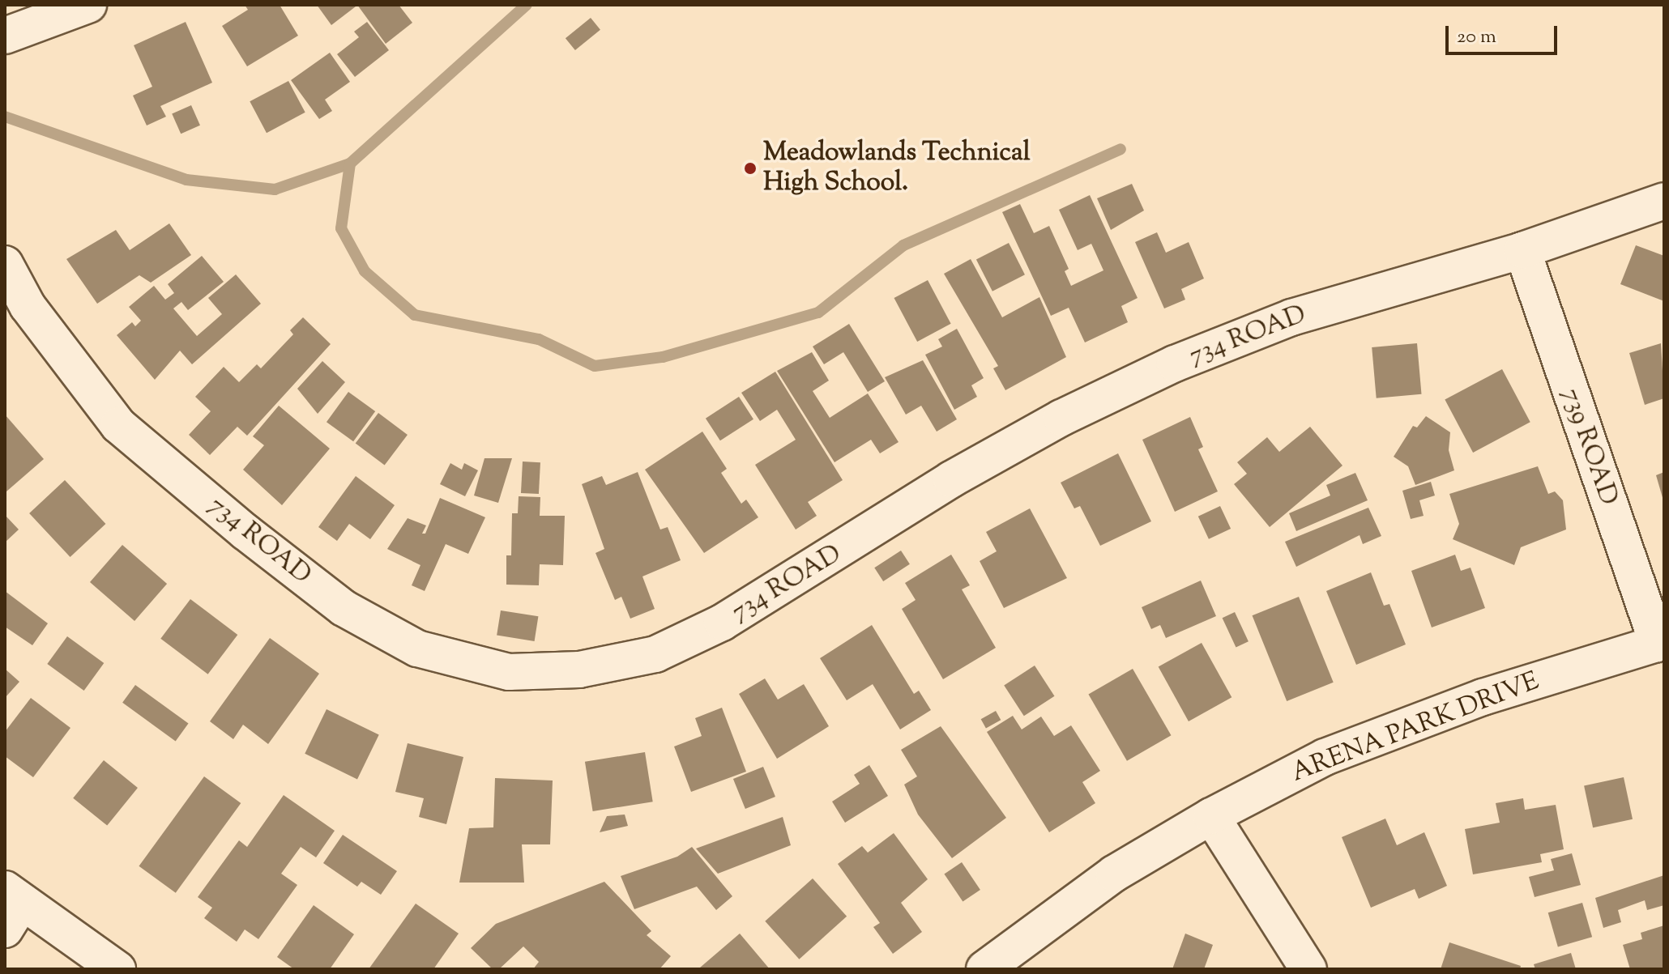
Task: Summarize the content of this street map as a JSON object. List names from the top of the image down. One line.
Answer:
{"streets":{"street":["734 ROAD","739 ROAD","ARENA PARK DRIVE"]},"crossings":[["734 ROAD","739 ROAD"],["739 ROAD","ARENA PARK DRIVE"]],"places":["Meadowlands Technical High School."],"scale_bar":"20 m"}
